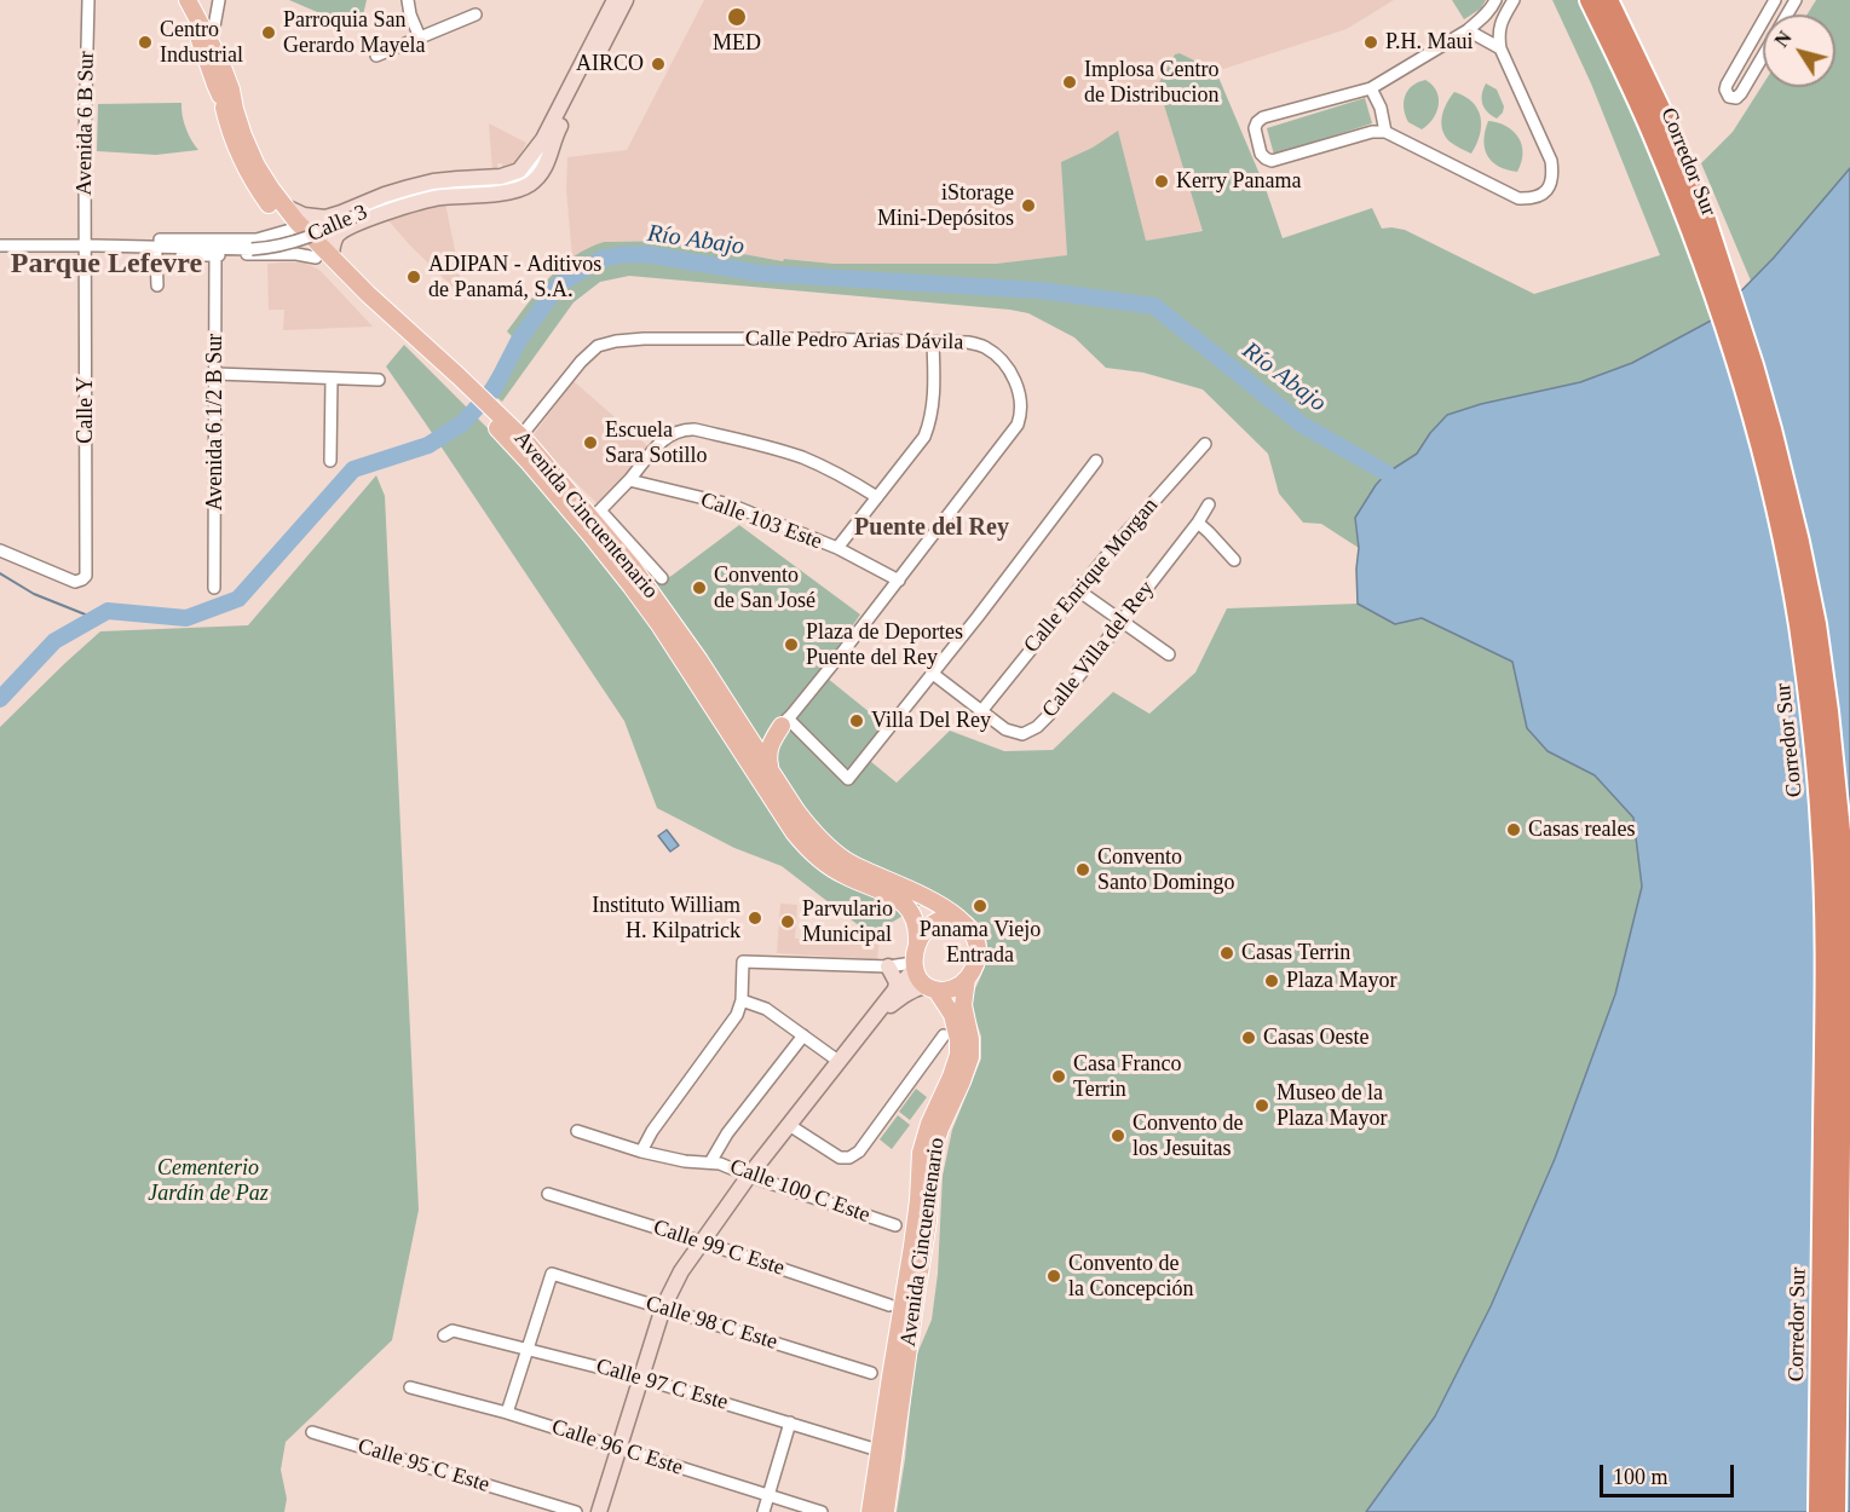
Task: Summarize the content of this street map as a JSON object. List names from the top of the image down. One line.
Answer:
{"streets":{"highway":["Corredor Sur"],"main road":["Avenida Cincuentenario"],"street":["Avenida 6 B Sur","Calle 3","Calle Pedro Arias Dávila","Calle Y","Avenida 6 1/2 B Sur","Calle 103 Este","Calle Enrique Morgan","Calle Villa del Rey","Calle 100 C Este","Calle 99 C Este","Calle 98 C Este","Calle 97 C Este","Calle 96 C Este","Calle 95 C Este"]},"crossings":[["Avenida 6 B Sur","Calle 3"],["Avenida 6 B Sur","Calle Y"],["Calle 3","Calle Y"],["Calle 3","Avenida 6 1/2 B Sur"],["Calle 3","Avenida Cincuentenario"],["Calle Pedro Arias Dávila","Avenida Cincuentenario"],["Calle Pedro Arias Dávila","Calle 103 Este"],["Avenida Cincuentenario","Calle 97 C Este"],["Calle Enrique Morgan","Calle Villa del Rey"],["Calle 98 C Este","Calle 97 C Este"]],"districts":["Parque Lefevre","Puente del Rey"],"water":["Río Abajo"],"parks":["Cementerio Jardín de Paz"],"places":["MED","Parroquia San Gerardo Mayela","Centro Industrial","P.H. Maui","AIRCO","Implosa Centro de Distribucion","Kerry Panama","iStorage Mini-Depósitos","ADIPAN - Aditivos de Panamá, S.A.","Escuela Sara Sotillo","Convento de San José","Plaza de Deportes Puente del Rey","Villa Del Rey","Casas reales","Convento Santo Domingo","Panama Viejo Entrada","Instituto William H. Kilpatrick","Parvulario Municipal","Casas Terrin","Plaza Mayor","Casas Oeste","Casa Franco Terrin","Museo de la Plaza Mayor","Convento de los Jesuitas","Convento de la Concepción"],"scale_bar":"100 m","north":"top left"}
